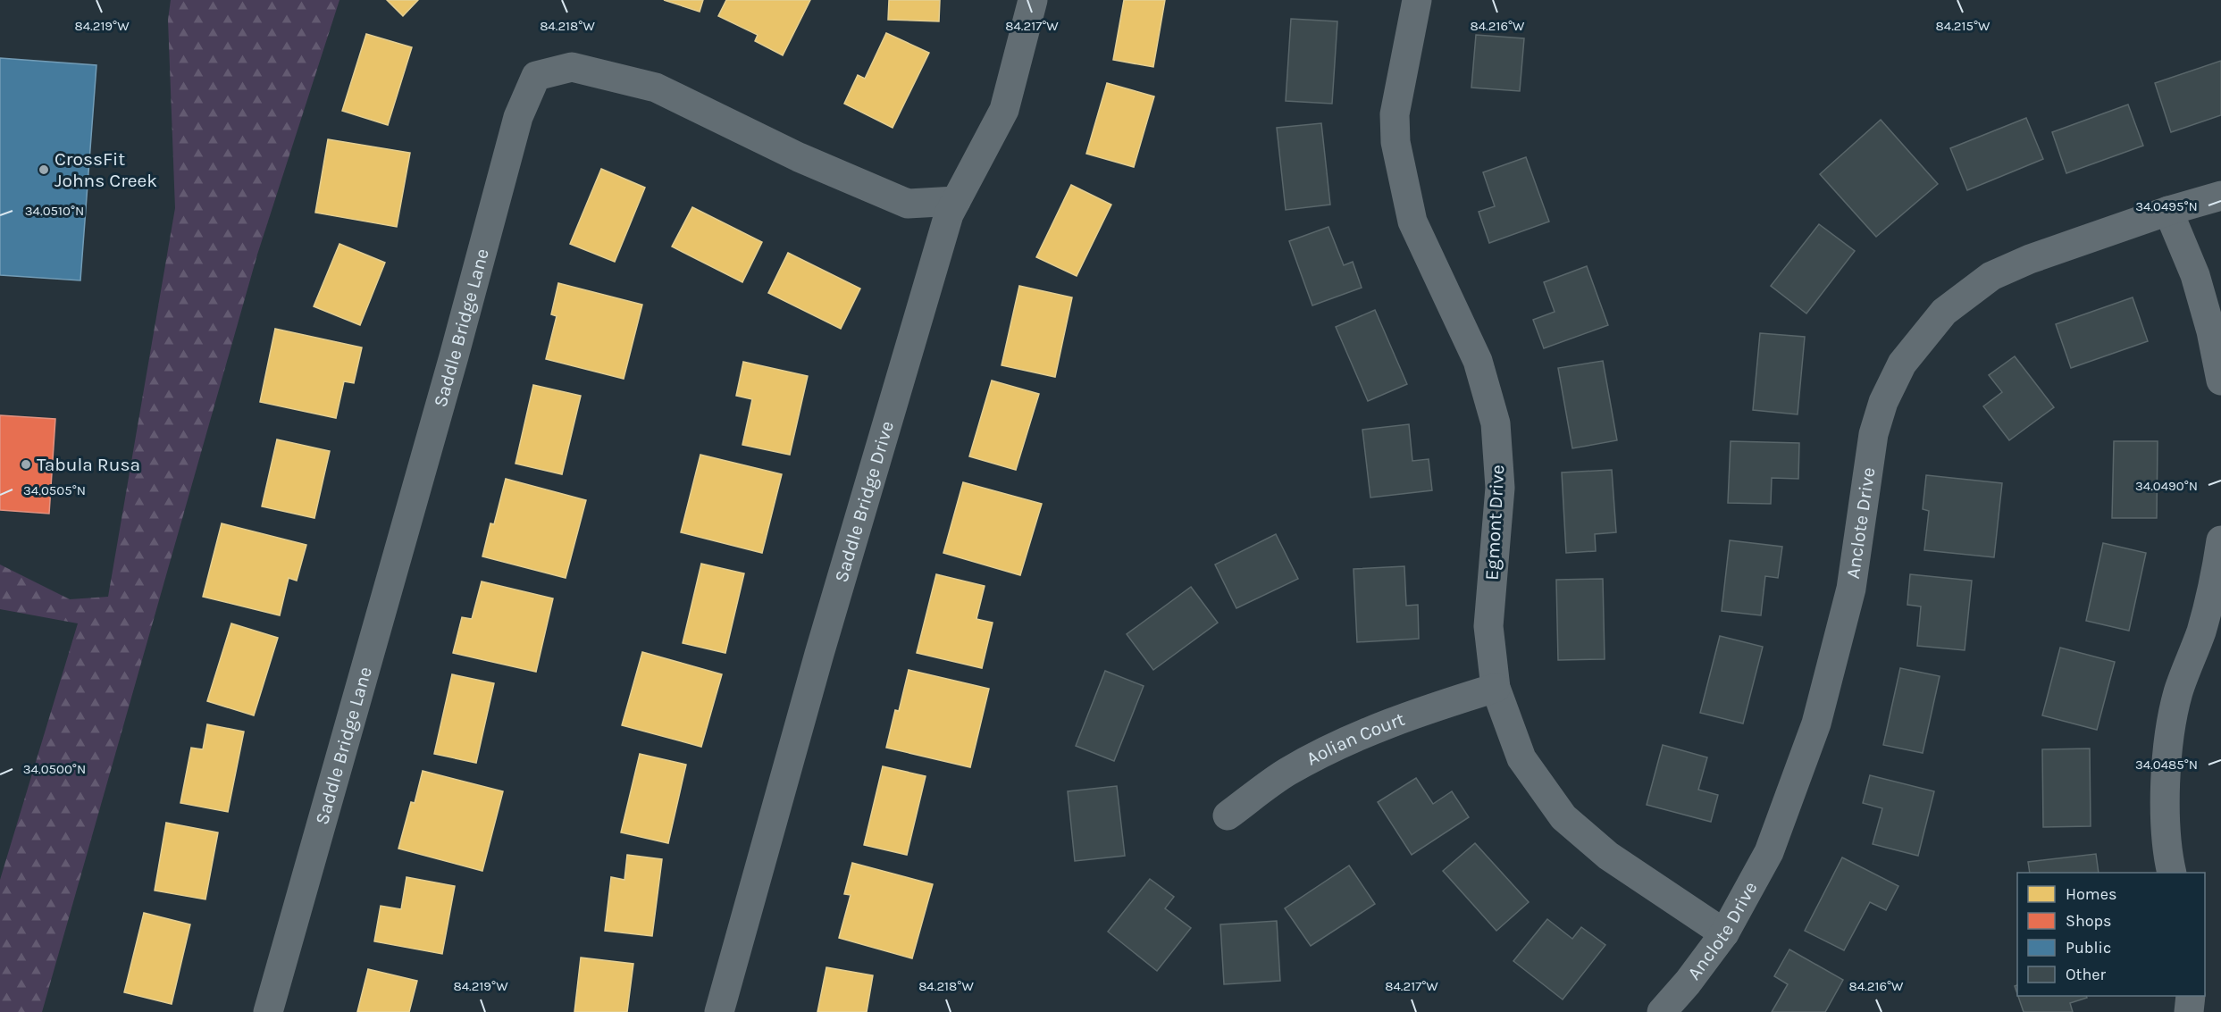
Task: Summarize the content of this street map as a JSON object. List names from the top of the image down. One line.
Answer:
{"streets":{"street":["Saddle Bridge Lane","Saddle Bridge Drive","Egmont Drive","Anclote Drive","Aolian Court"]},"crossings":[["Saddle Bridge Lane","Saddle Bridge Drive"],["Egmont Drive","Anclote Drive"],["Egmont Drive","Aolian Court"]],"places":["CrossFit Johns Creek","Tabula Rusa"],"legend":["Homes","Shops","Public","Other"],"coordinates":["84.219°W","84.218°W","84.217°W","84.216°W","84.215°W","34.0495°N","34.0510°N","34.0490°N","34.0505°N","34.0485°N","34.0500°N"]}
